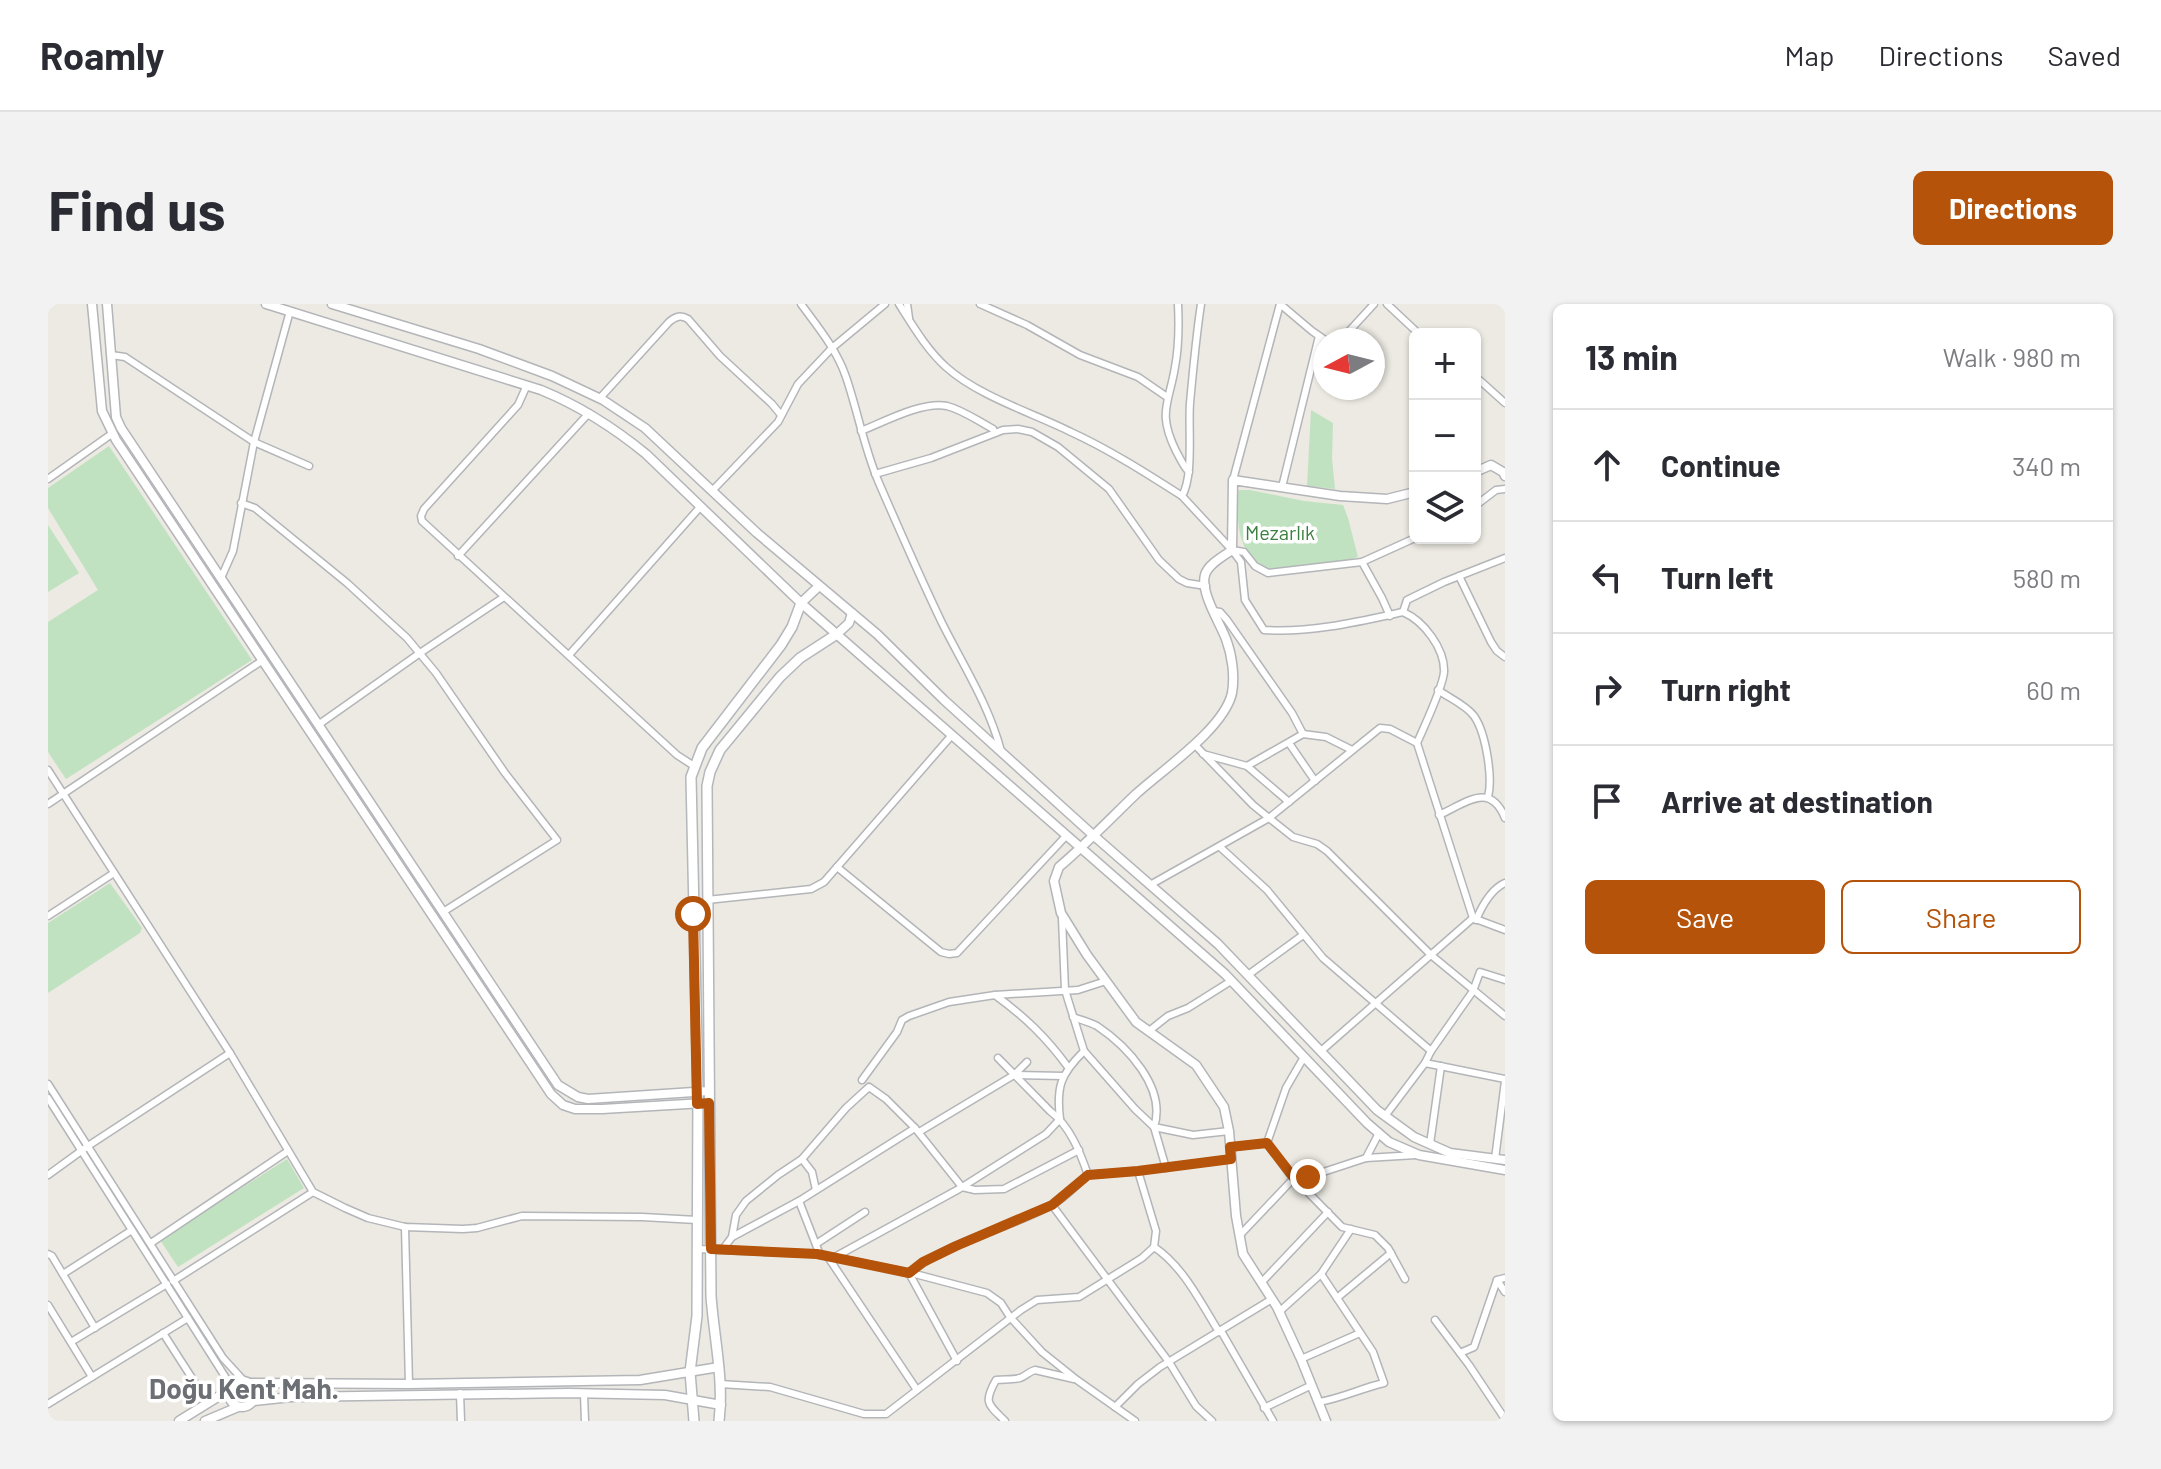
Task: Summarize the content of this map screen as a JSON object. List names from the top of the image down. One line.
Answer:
{"districts":["Doğu Kent Mah."],"parks":["Mezarlık"],"north":"left","page":{"header":"Roamly","nav":["Map","Directions","Saved"],"buttons":["Directions",["Save","Share"]],"title":"Find us","heading":["13 min","Walk · 980 m"],"map_buttons":["+","−"],"list":[["Continue","340 m"],["Turn left","580 m"],["Turn right","60 m"],"Arrive at destination"]}}
